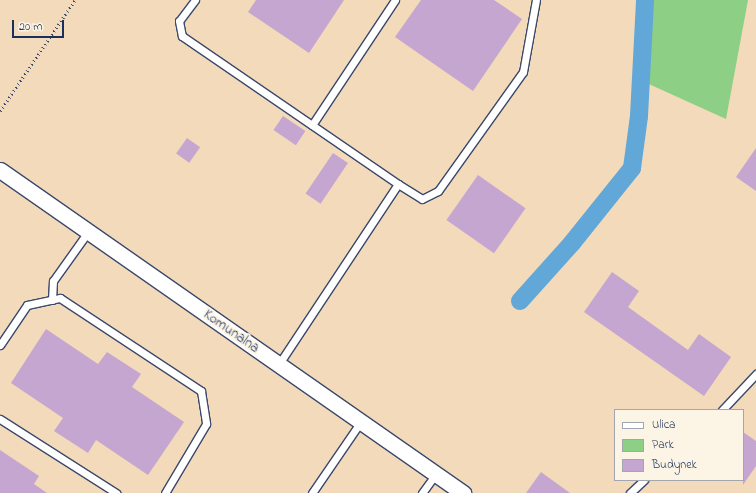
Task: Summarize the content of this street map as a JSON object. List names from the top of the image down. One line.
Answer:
{"streets":{"street":["Komunalna"]},"legend":["Ulica","Park","Budynek"],"scale_bar":"20 m"}
